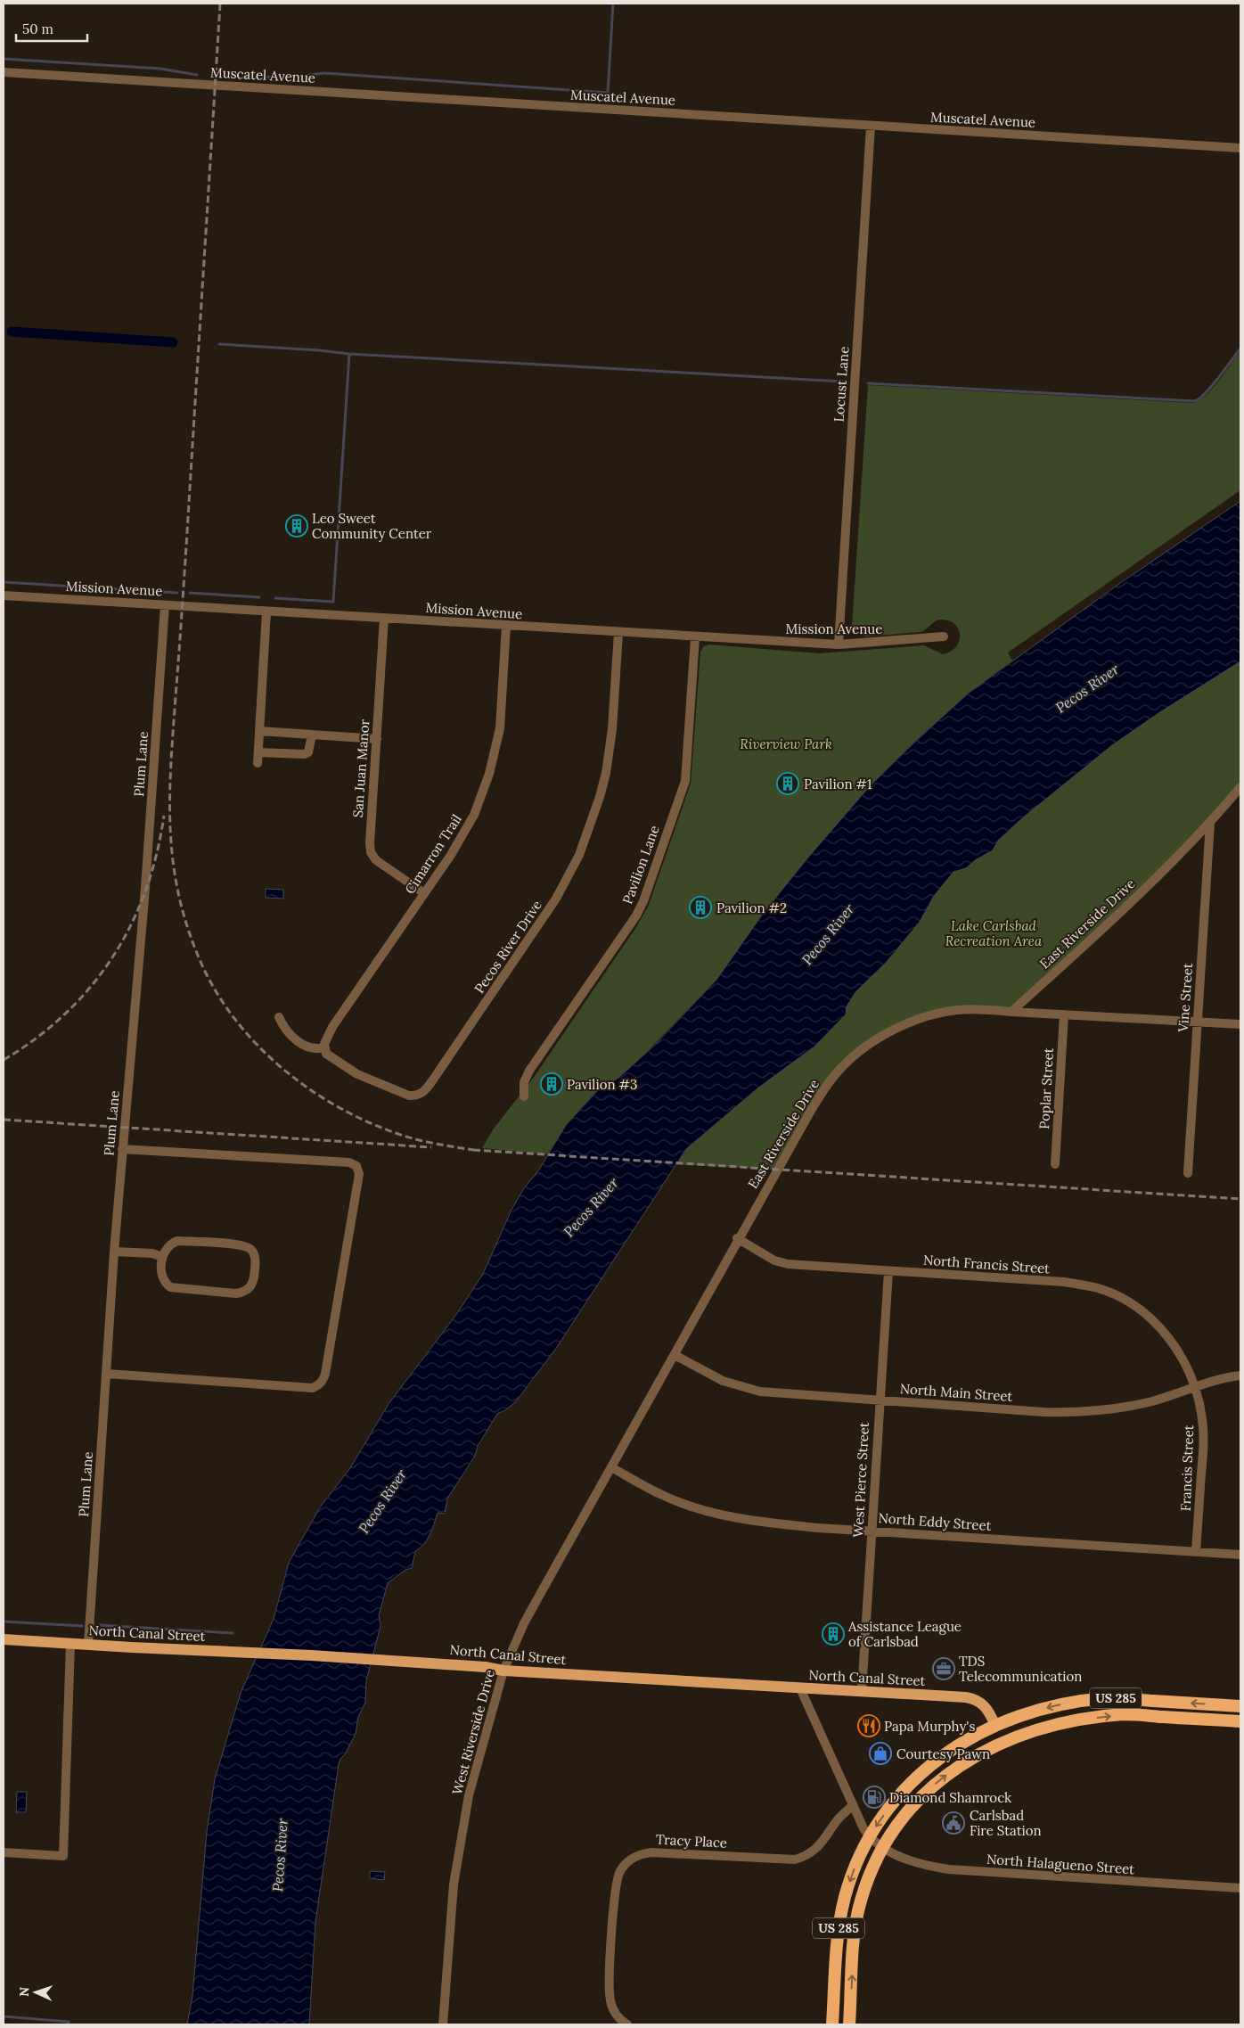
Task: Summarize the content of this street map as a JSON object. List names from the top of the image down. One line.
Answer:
{"streets":{"highway":["US 285"],"main road":["North Canal Street"],"street":["Muscatel Avenue","Locust Lane","Mission Avenue","Plum Lane","San Juan Manor","Cimarron Trail","Pavilion Lane","East Riverside Drive","Pecos River Drive","Vine Street","Poplar Street","North Francis Street","North Main Street","Francis Street","West Pierce Street","North Eddy Street","West Riverside Drive","Tracy Place","North Halagueno Street"]},"crossings":[["Muscatel Avenue","Locust Lane"],["Locust Lane","Mission Avenue"],["Mission Avenue","Plum Lane"],["Mission Avenue","San Juan Manor"],["Mission Avenue","Cimarron Trail"],["Mission Avenue","Pavilion Lane"],["Mission Avenue","Pecos River Drive"],["Plum Lane","North Canal Street"],["San Juan Manor","Cimarron Trail"],["Cimarron Trail","Pecos River Drive"],["East Riverside Drive","Vine Street"],["East Riverside Drive","North Francis Street"],["East Riverside Drive","North Main Street"],["East Riverside Drive","West Riverside Drive"],["North Francis Street","North Main Street"],["North Francis Street","Francis Street"],["North Francis Street","West Pierce Street"],["North Main Street","Francis Street"],["North Main Street","West Pierce Street"],["North Main Street","West Riverside Drive"],["Francis Street","North Eddy Street"],["West Pierce Street","North Eddy Street"],["West Pierce Street","North Canal Street"],["North Eddy Street","West Riverside Drive"],["North Canal Street","US 285"],["North Canal Street","West Riverside Drive"],["US 285","North Halagueno Street"]],"water":["Pecos River"],"parks":["Riverview Park","Lake Carlsbad Recreation Area"],"places":{"building":["Leo Sweet Community Center","Pavilion #1","Pavilion #2","Pavilion #3","Assistance League of Carlsbad"],"office":["TDS Telecommunication"],"restaurant":["Papa Murphy's"],"shop":["Courtesy Pawn"],"fuel station":["Diamond Shamrock"],"public building":["Carlsbad Fire Station"]},"scale_bar":"50 m","north":"left"}
